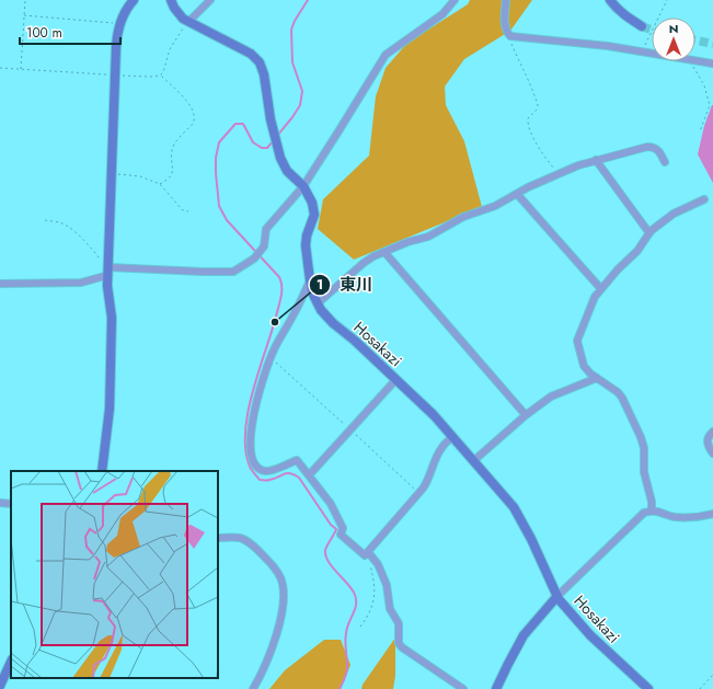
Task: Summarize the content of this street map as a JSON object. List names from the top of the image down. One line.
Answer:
{"streets":{"main road":["Hosakazi"]},"places":["東川"],"scale_bar":"100 m","north":"top"}
